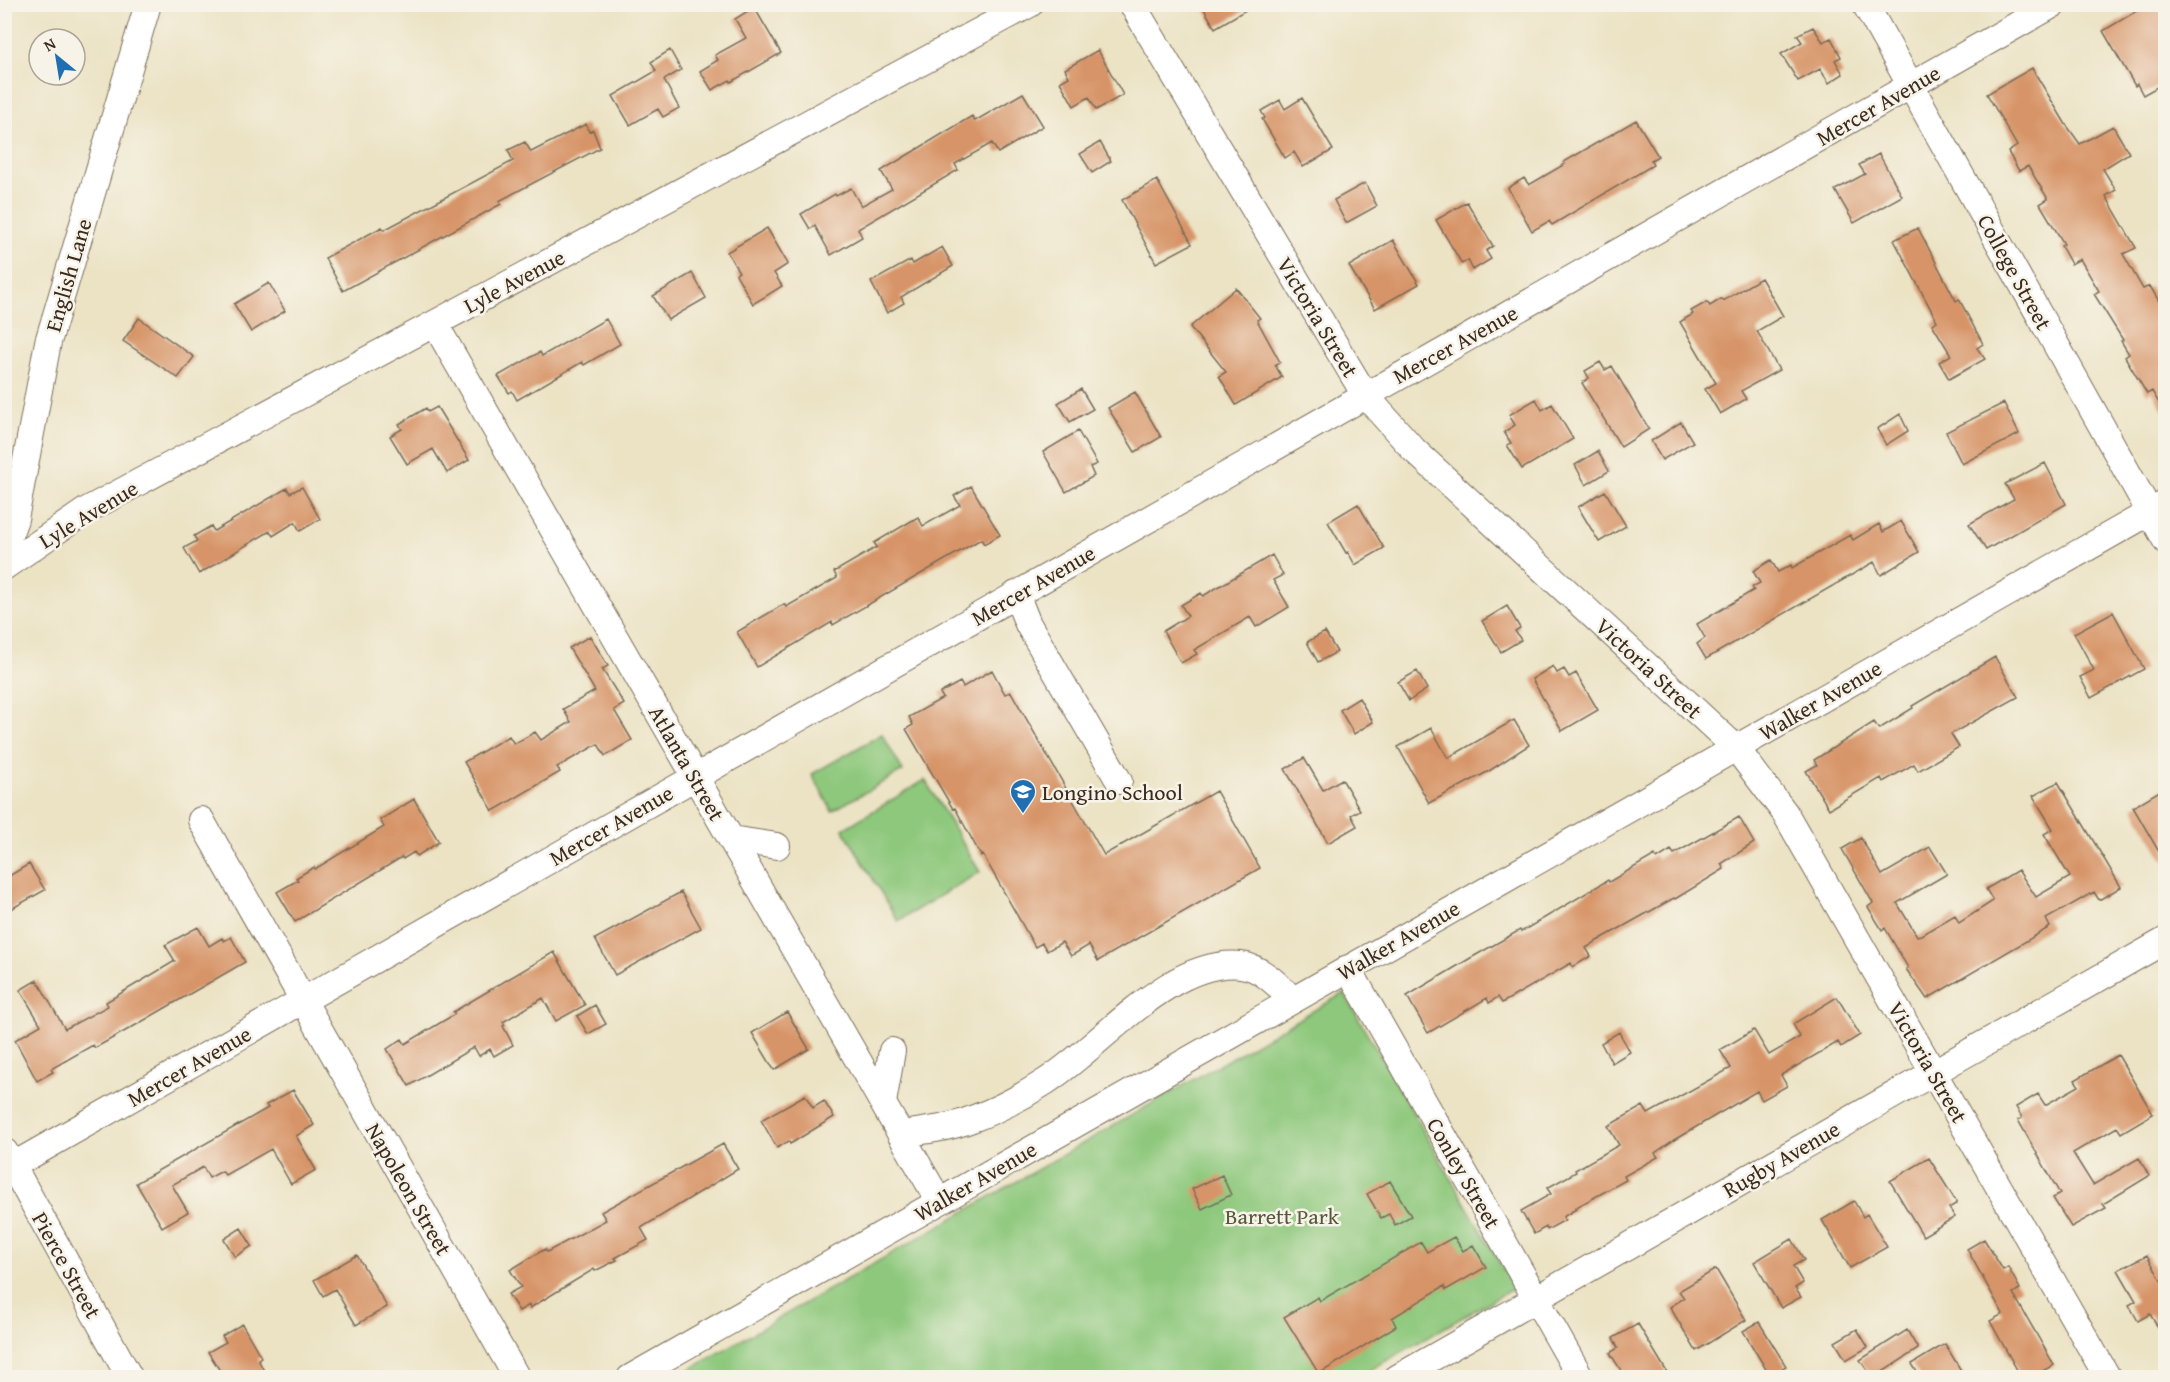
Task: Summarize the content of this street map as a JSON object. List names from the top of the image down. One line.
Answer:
{"streets":{"street":["Mercer Avenue","College Street","English Lane","Lyle Avenue","Victoria Street","Walker Avenue","Atlanta Street","Rugby Avenue","Conley Street","Napoleon Street","Pierce Street"]},"crossings":[["Mercer Avenue","College Street"],["Mercer Avenue","Victoria Street"],["Mercer Avenue","Atlanta Street"],["Mercer Avenue","Napoleon Street"],["Mercer Avenue","Pierce Street"],["College Street","Walker Avenue"],["Lyle Avenue","Atlanta Street"],["Victoria Street","Walker Avenue"],["Victoria Street","Rugby Avenue"],["Walker Avenue","Atlanta Street"],["Walker Avenue","Conley Street"],["Rugby Avenue","Conley Street"]],"parks":["Barrett Park"],"places":{"school or university":["Longino School"]},"north":"top left"}
